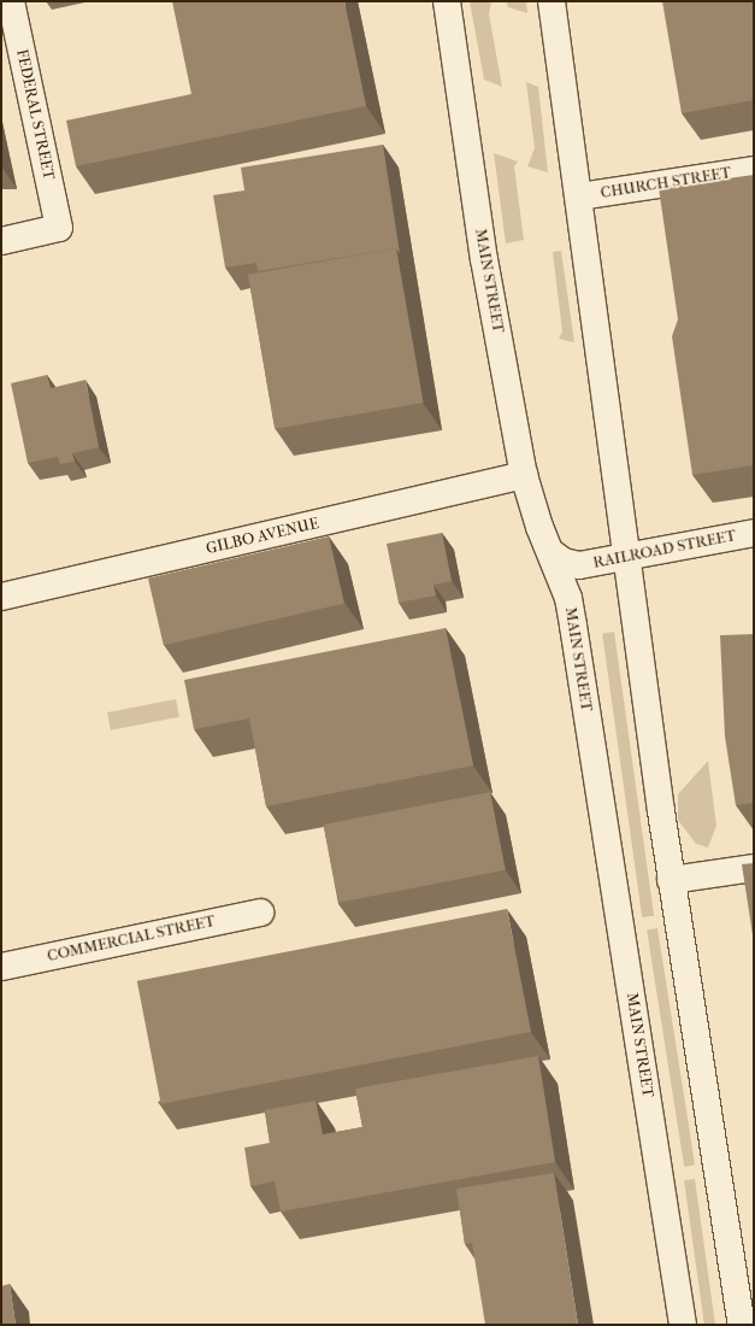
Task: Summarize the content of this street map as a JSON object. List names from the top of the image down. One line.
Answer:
{"streets":{"main road":["FEDERAL STREET","CHURCH STREET","MAIN STREET","GILBO AVENUE","RAILROAD STREET","COMMERCIAL STREET"]},"crossings":[["MAIN STREET","GILBO AVENUE"],["MAIN STREET","RAILROAD STREET"]]}
